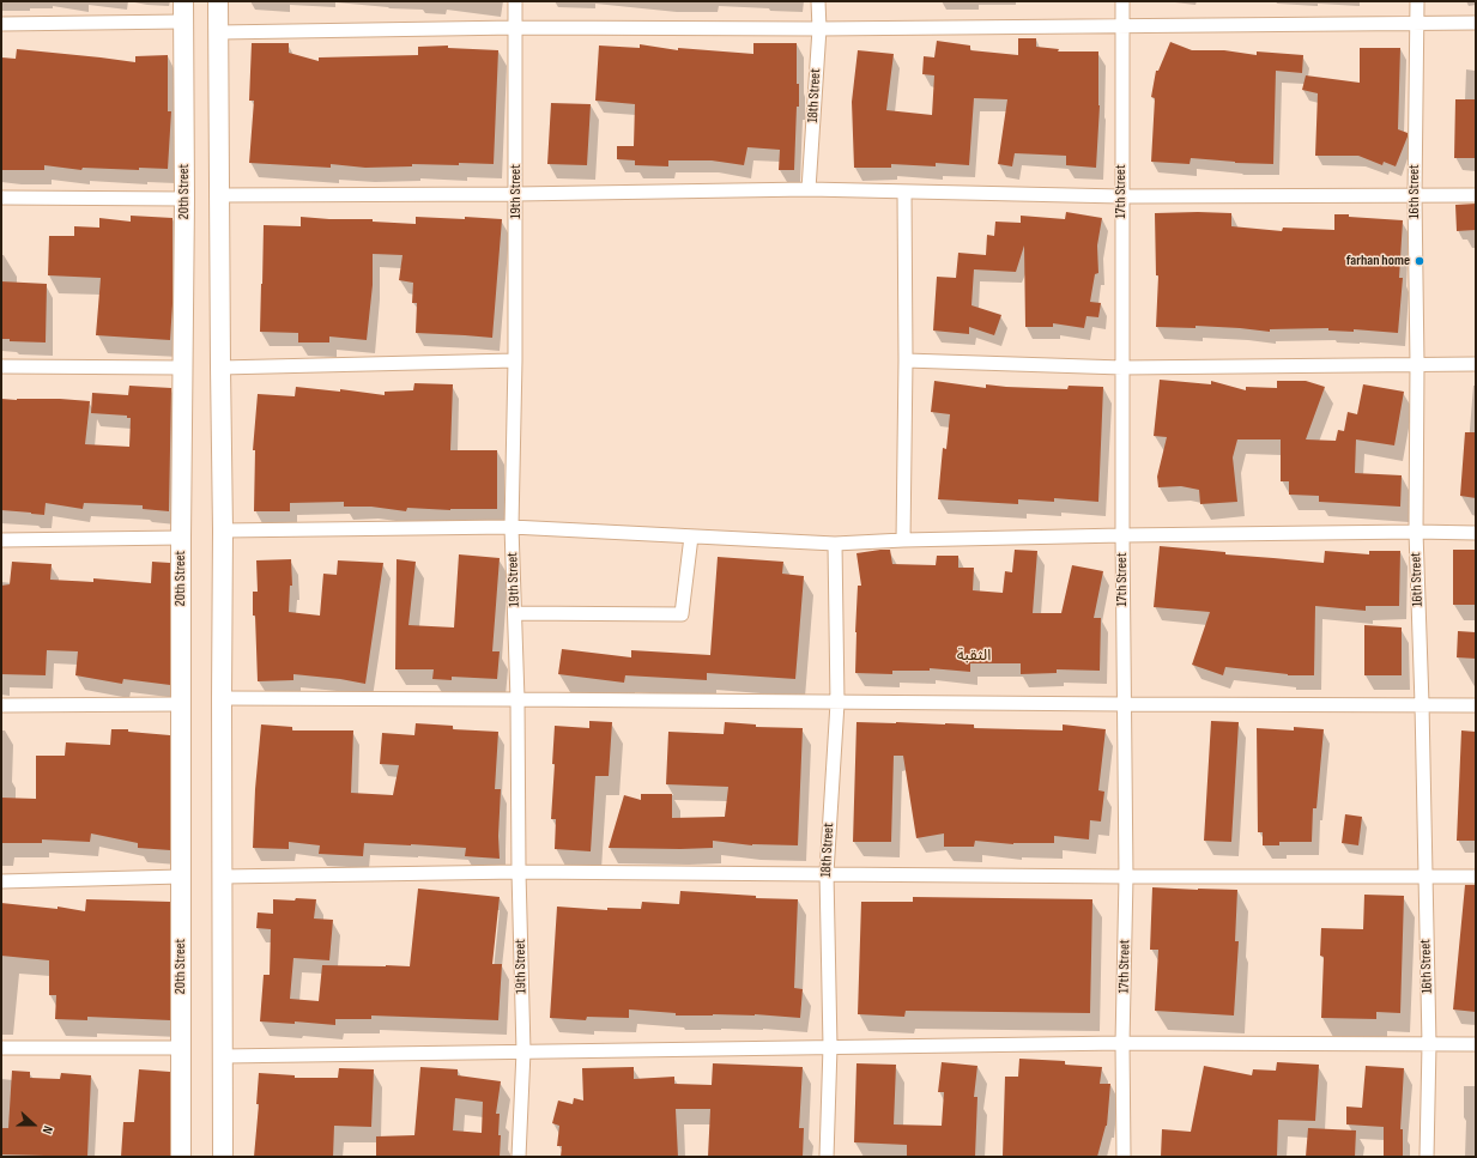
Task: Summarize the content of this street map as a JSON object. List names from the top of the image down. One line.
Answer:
{"streets":{"street":["18th Street","20th Street","19th Street","17th Street","16th Street"]},"districts":["الثقبة"],"places":["farhan home"],"north":"right"}
